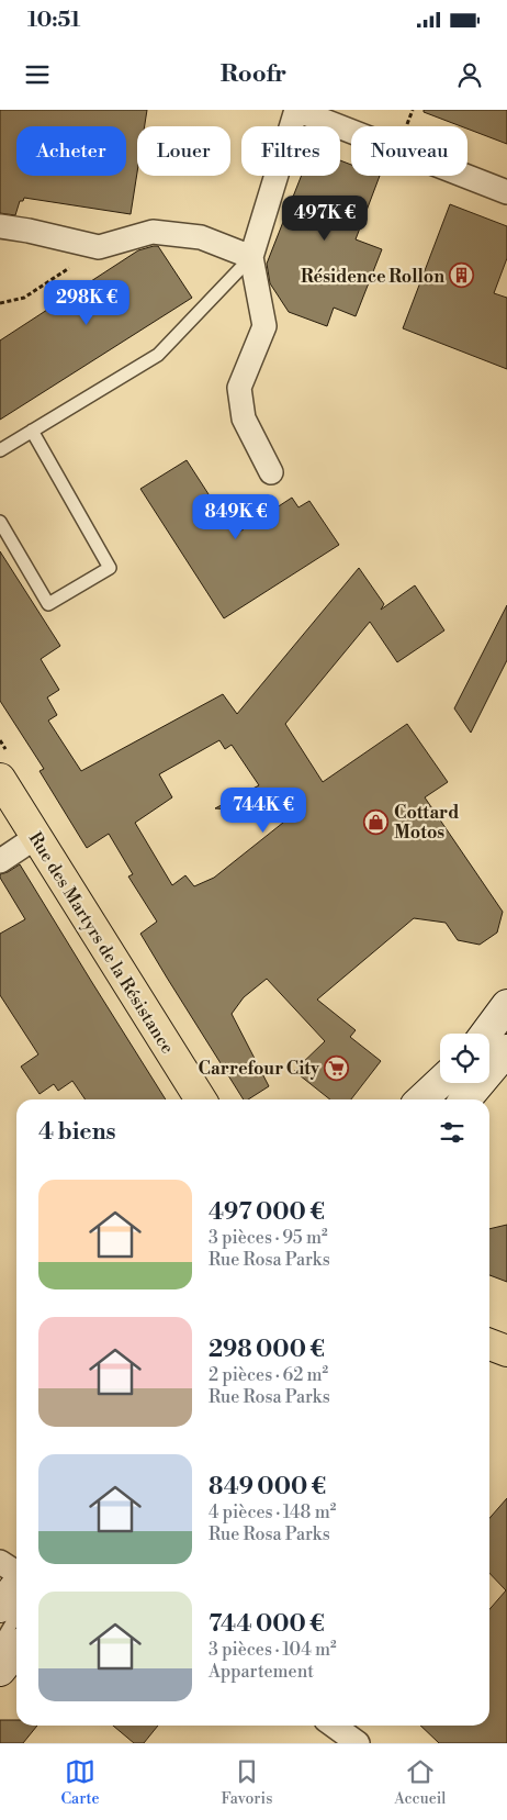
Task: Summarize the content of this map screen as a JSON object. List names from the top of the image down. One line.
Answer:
{"streets":{"main road":["Rue des Martyrs de la Résistance"]},"places":{"building":["Résidence Rollon"],"shop":["Cottard Motos"],"supermarket":["Carrefour City"]},"page":{"status":"10:51","header":"Roofr","chip":["Acheter","Louer","Filtres","Nouveau"],"price":["497K €","298K €","849K €","744K €"],"heading":"4 biens","list":[{"name":"497 000 €","note":"3 pièces · 95 m² · Rue Rosa Parks"},{"name":"298 000 €","note":"2 pièces · 62 m² · Rue Rosa Parks"},{"name":"849 000 €","note":"4 pièces · 148 m² · Rue Rosa Parks"},{"name":"744 000 €","note":"3 pièces · 104 m² · Appartement"}],"tabs":["Carte","Favoris","Accueil"]}}
